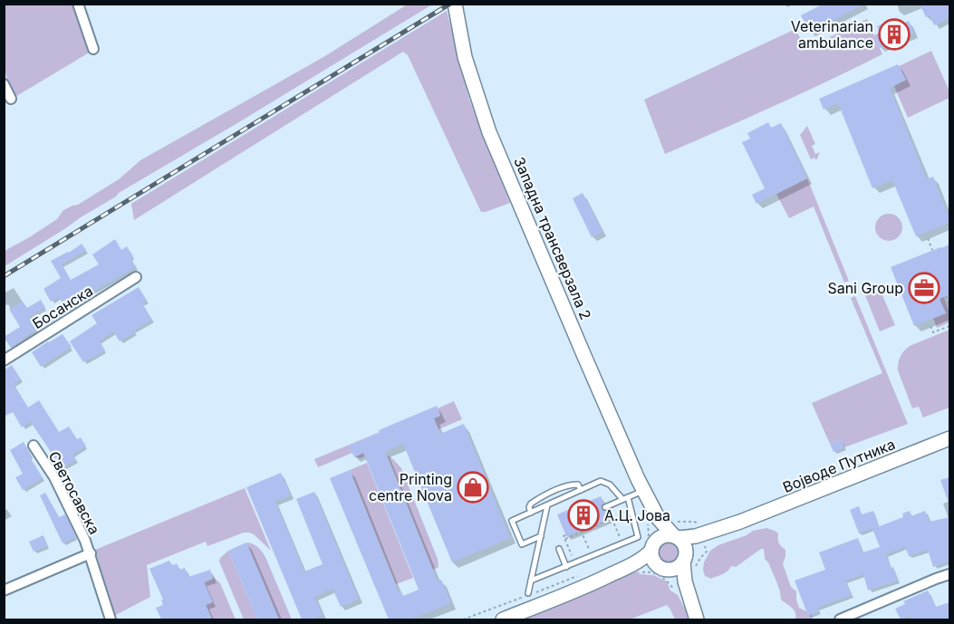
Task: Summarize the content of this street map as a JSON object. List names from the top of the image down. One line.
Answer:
{"streets":{"main road":["Западна трансверзала 2","Војводе Путника"],"street":["Босанска","Светосавска"]},"crossings":[["Западна трансверзала 2","Војводе Путника"]],"places":{"building":["Veterinarian ambulance","А.Ц. Јова"],"office":["Sani Group"],"shop":["Printing centre Nova"]}}
